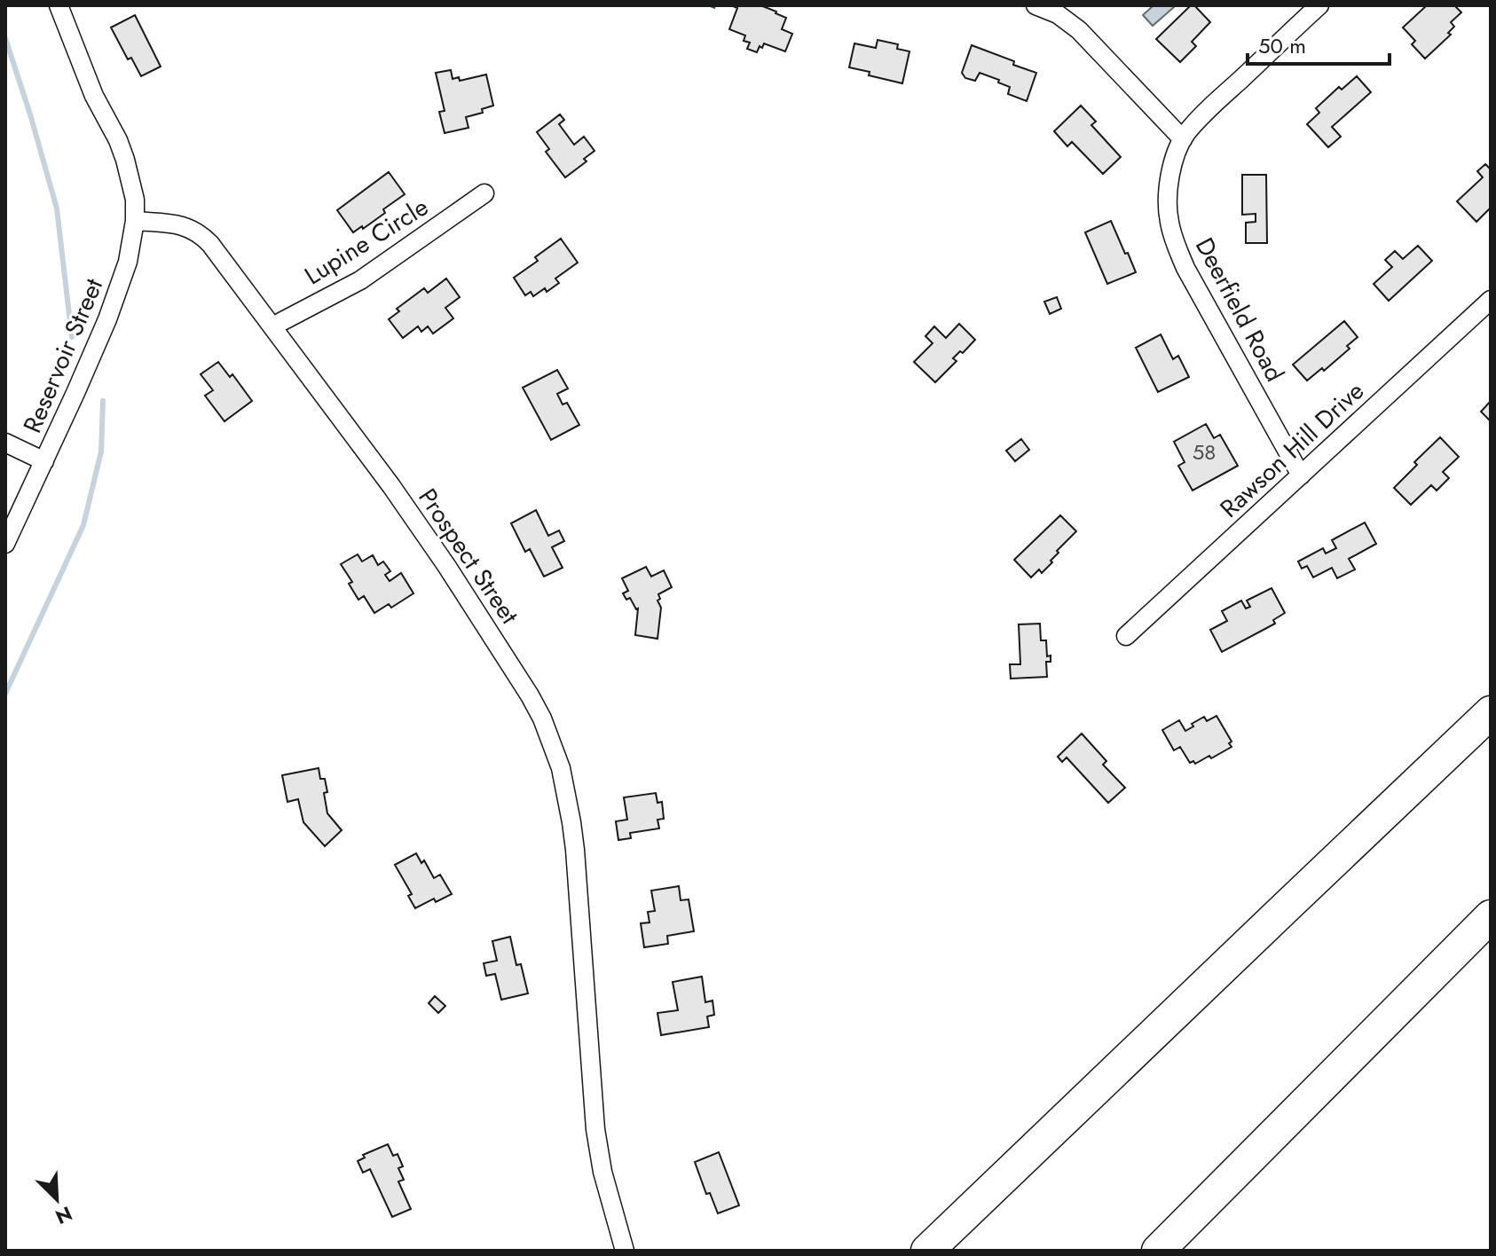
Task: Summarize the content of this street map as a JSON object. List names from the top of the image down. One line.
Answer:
{"streets":{"street":["Lupine Circle","Deerfield Road","Reservoir Street","Rawson Hill Drive","Prospect Street"]},"crossings":[["Lupine Circle","Prospect Street"],["Deerfield Road","Rawson Hill Drive"],["Reservoir Street","Prospect Street"]],"house_numbers":["58"],"scale_bar":"50 m","north":"bottom right"}
